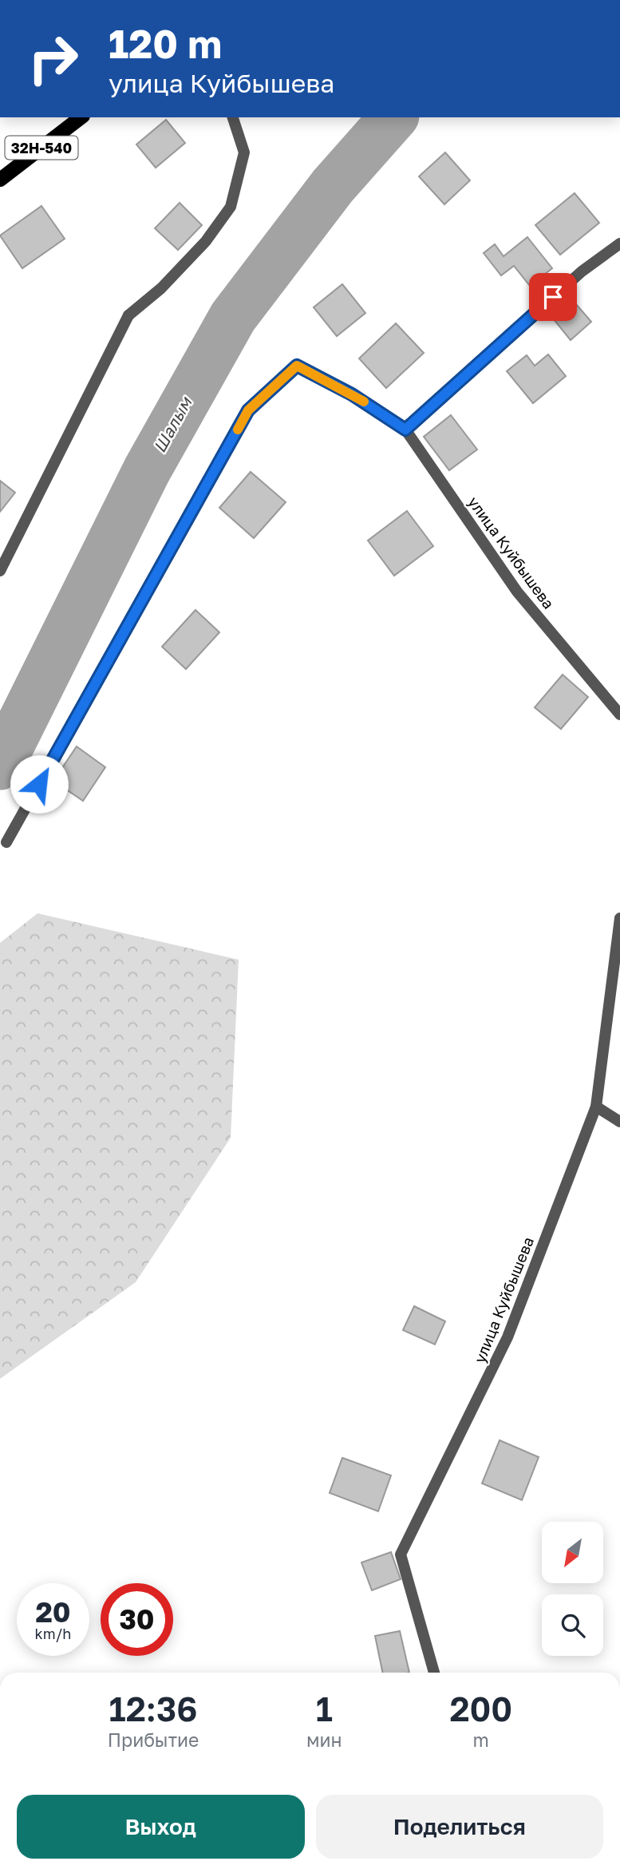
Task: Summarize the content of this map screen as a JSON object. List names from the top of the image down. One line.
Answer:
{"streets":{"main road":["32Н-540"],"street":["улица Куйбышева"]},"water":["Шалым"],"north":"bottom left","page":{"turn":["120 m","улица Куйбышева"],"speed":"20 km/h","limit":"30","eta":["12:36","Прибытие","1","мин","200","m"],"buttons":["Выход","Поделиться"]}}
